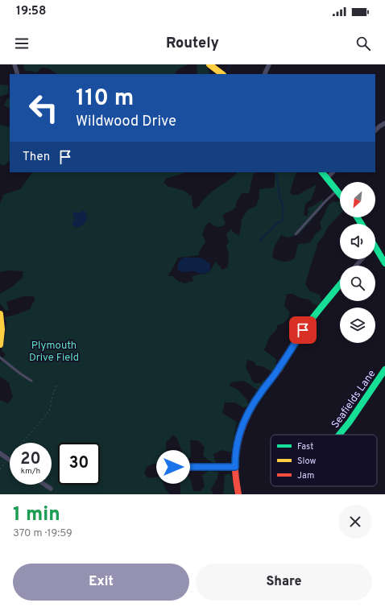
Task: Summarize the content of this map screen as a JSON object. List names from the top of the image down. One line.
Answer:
{"streets":{"street":["Seafields Lane"]},"parks":["Plymouth Drive Field"],"legend":["Fast","Slow","Jam"],"north":"bottom left","page":{"status":"19:58","header":"Routely","turn":["110 m","Wildwood Drive"],"then":"Then","speed":"20 km/h","limit":"30","heading":["1 min","370 m · 19:59"],"buttons":["Exit","Share"]}}
